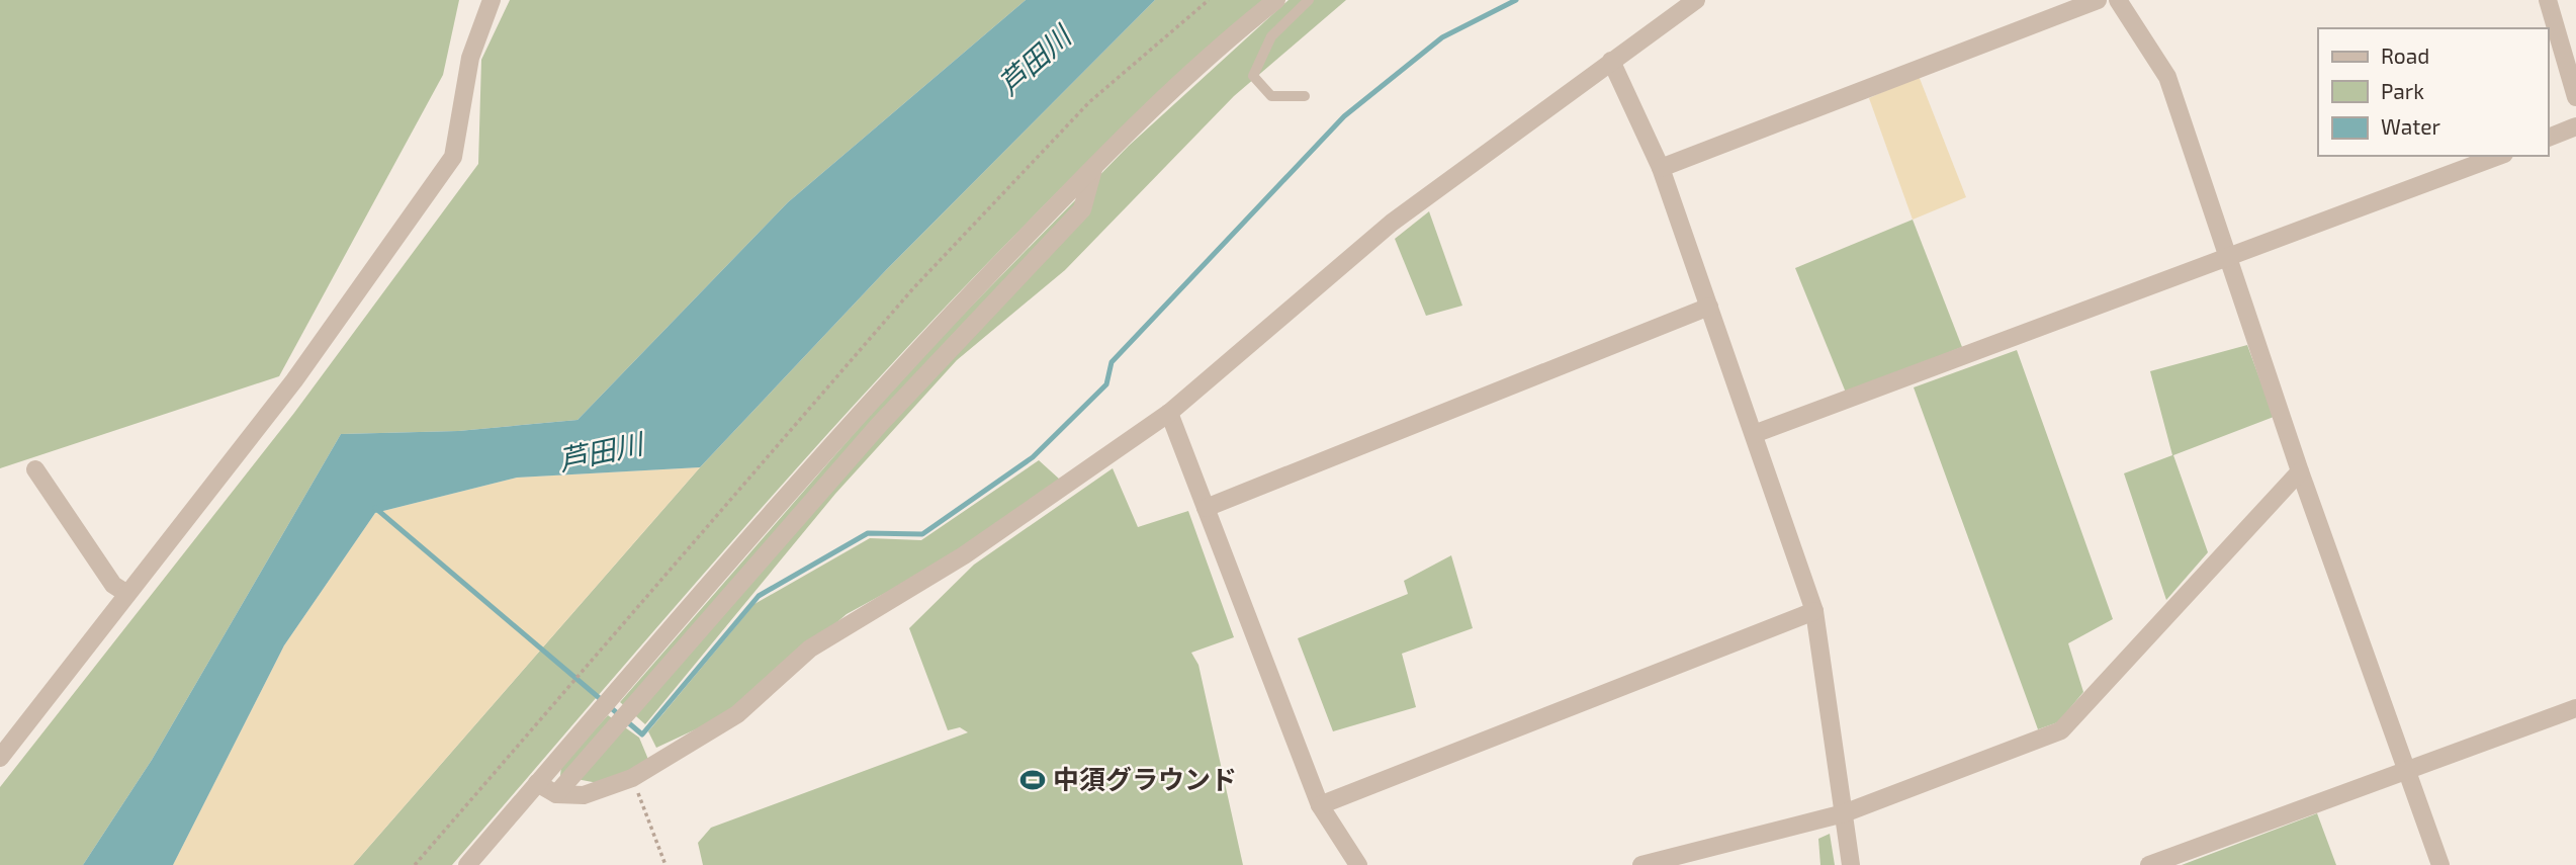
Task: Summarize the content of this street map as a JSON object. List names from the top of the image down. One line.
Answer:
{"water":["芦田川"],"places":{"sports":["中須グラウンド"]},"legend":["Road","Park","Water"]}
